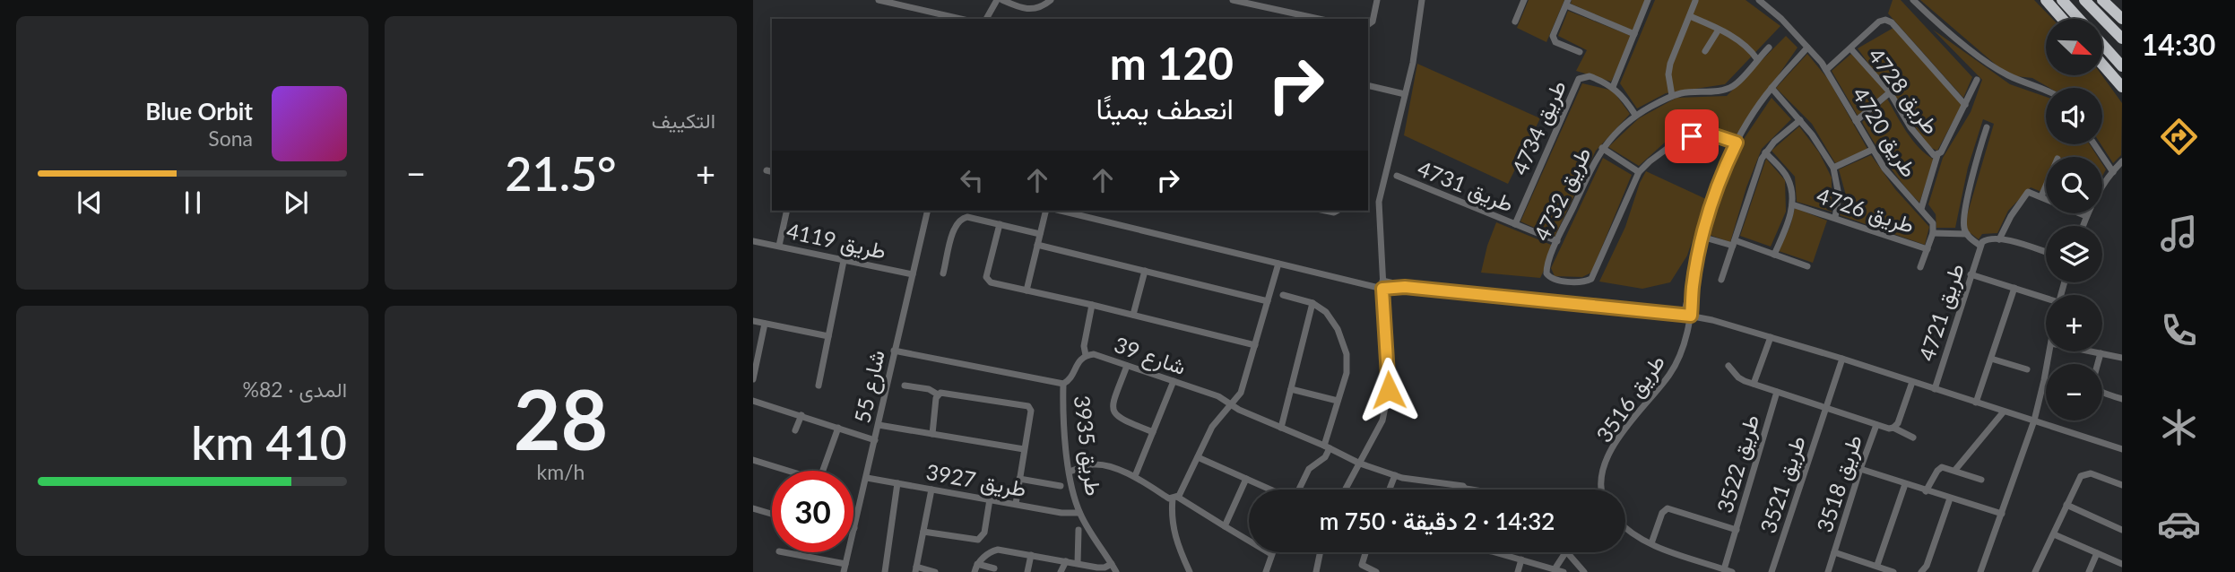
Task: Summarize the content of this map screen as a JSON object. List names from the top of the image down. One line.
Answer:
{"streets":{"street":["طريق 4728","طريق 4734","طريق 4720","طريق 4731","طريق 4732","طريق 4726","طريق 4119","طريق 4721","شارع 39","شارع 55","طريق 3516","طريق 3935","طريق 3522","طريق 3927","طريق 3518","طريق 3521"]},"crossings":[["طريق 4734","طريق 4731"],["طريق 4720","طريق 3516"],["طريق 4731","طريق 4732"],["طريق 4119","شارع 55"],["شارع 39","طريق 3935"],["شارع 55","طريق 3927"],["طريق 3935","طريق 3927"]],"north":"bottom right","page":{"tabs":"14:30","tile":["التكييف",["28","km/h"],["المدى · 82%","410 km"]],"map_buttons":["+","−"],"turn":["120 m","انعطف يمينًا"],"song":["Blue Orbit","Sona"],"heat":["−","21.5°","+"],"limit":"30","trip":"14:32 · 2 دقيقة · 750 m"}}
